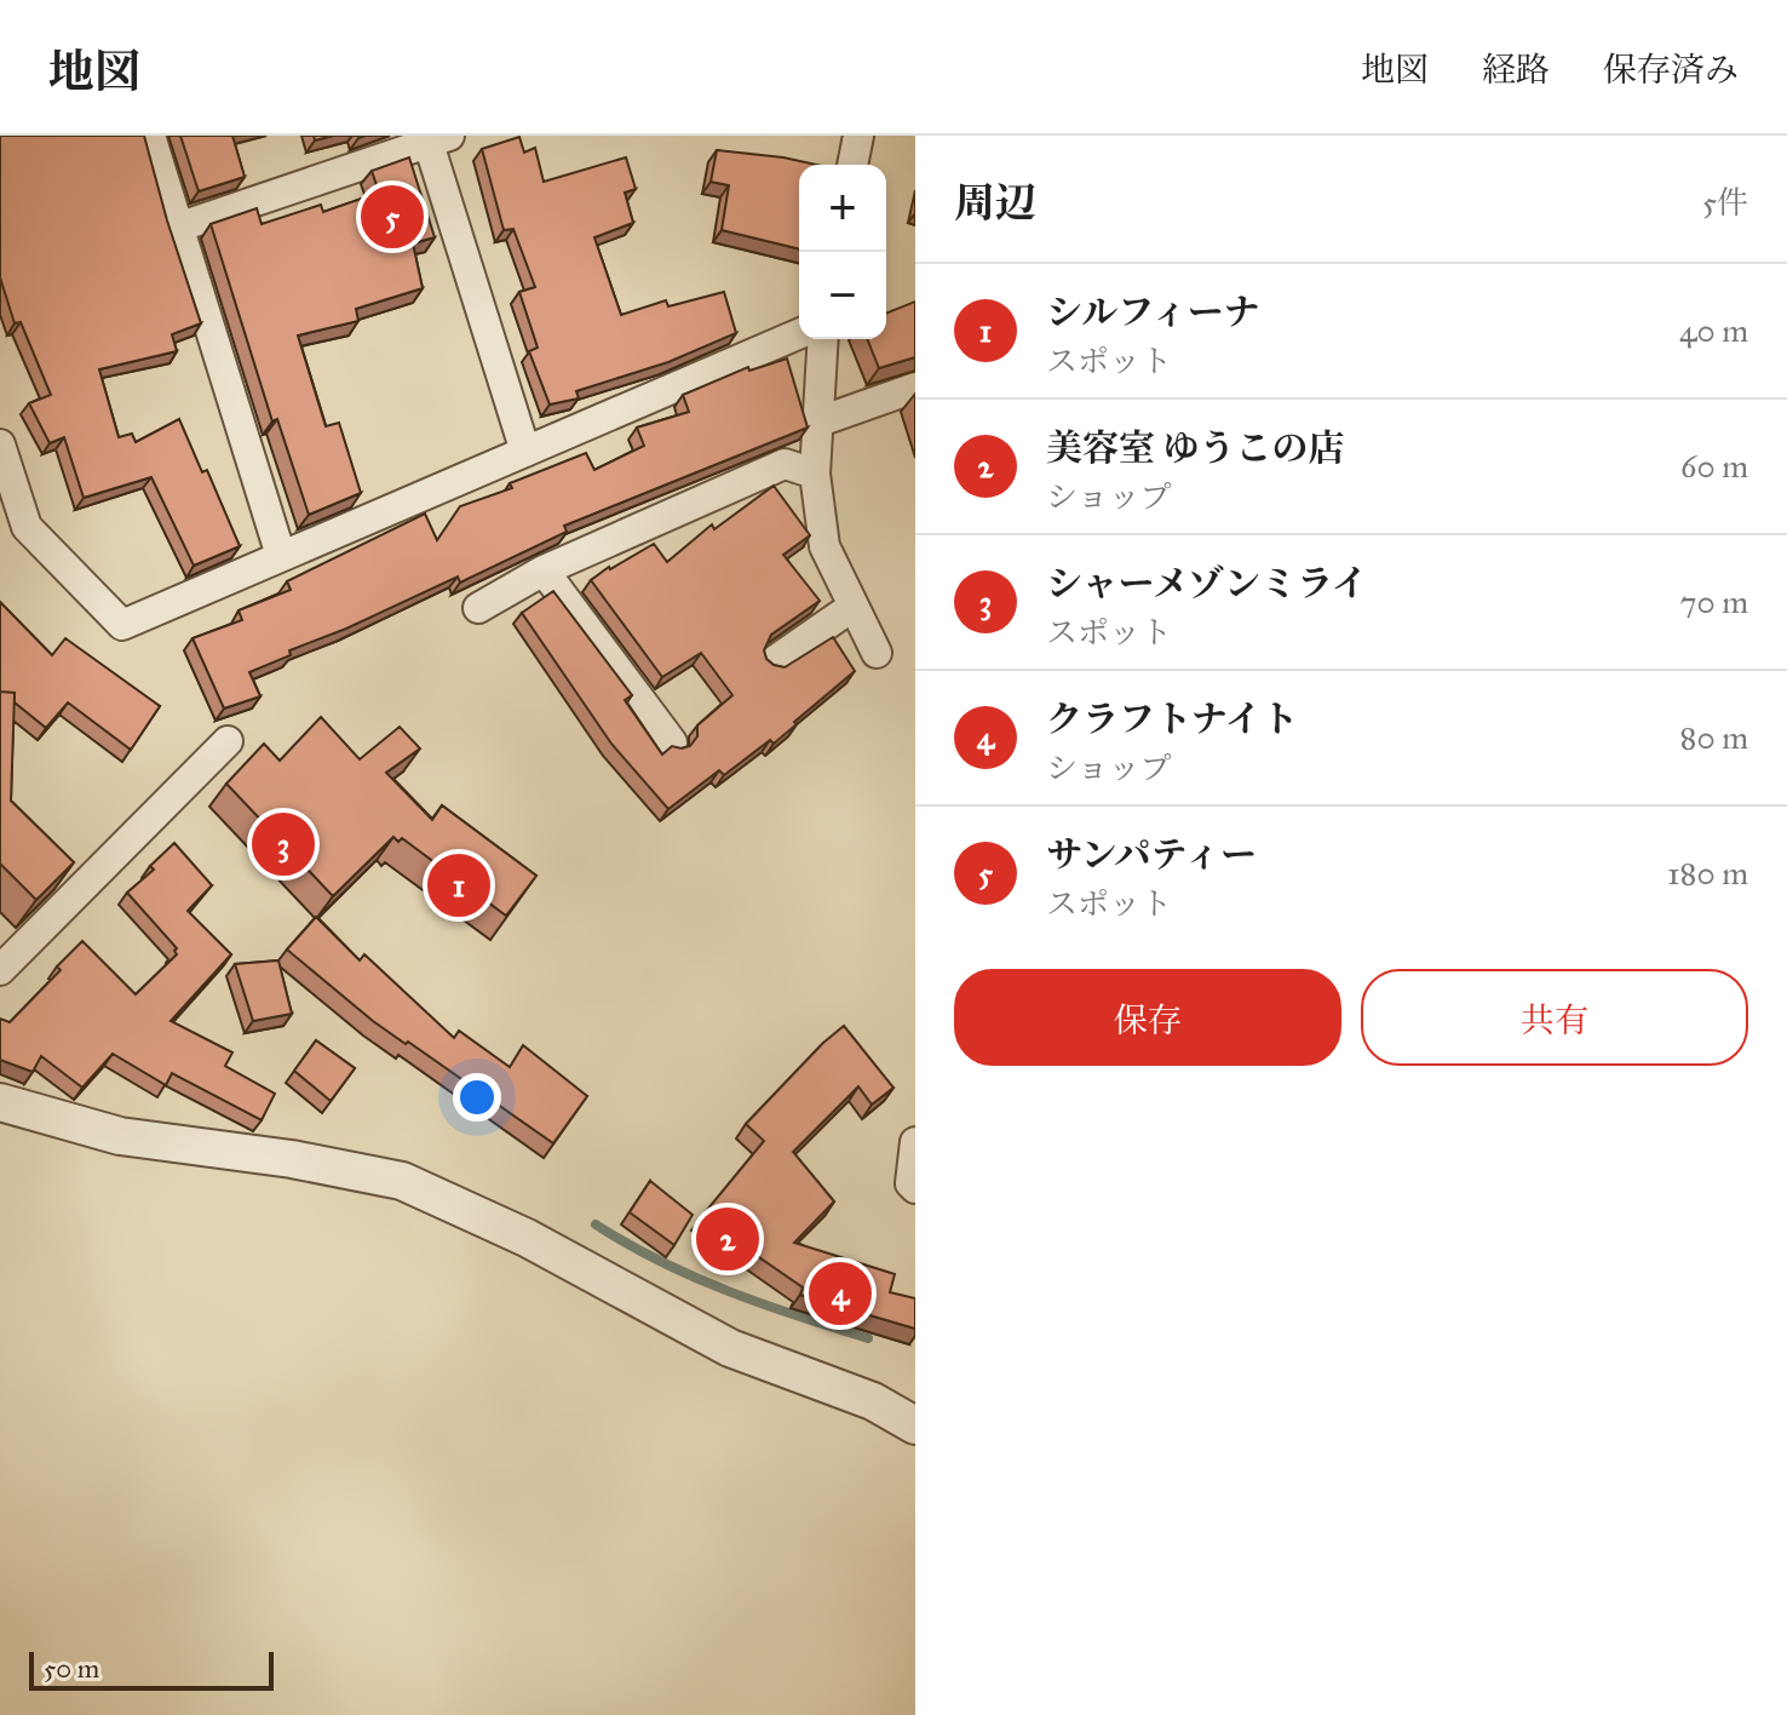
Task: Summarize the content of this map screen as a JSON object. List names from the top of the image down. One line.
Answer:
{"scale_bar":"50 m","page":{"header":"地図","nav":["地図","経路","保存済み"],"heading":["周辺","5件"],"map_buttons":["+","−"],"pins":["5","3","1","2","4"],"list":[{"mark":"1","name":"シルフィーナ","note":"スポット","value":"40 m"},{"mark":"2","name":"美容室 ゆうこの店","note":"ショップ","value":"60 m"},{"mark":"3","name":"シャーメゾンミライ","note":"スポット","value":"70 m"},{"mark":"4","name":"クラフトナイト","note":"ショップ","value":"80 m"},{"mark":"5","name":"サンパティー","note":"スポット","value":"180 m"}],"buttons":["保存","共有"],"scale":"50 m"}}
